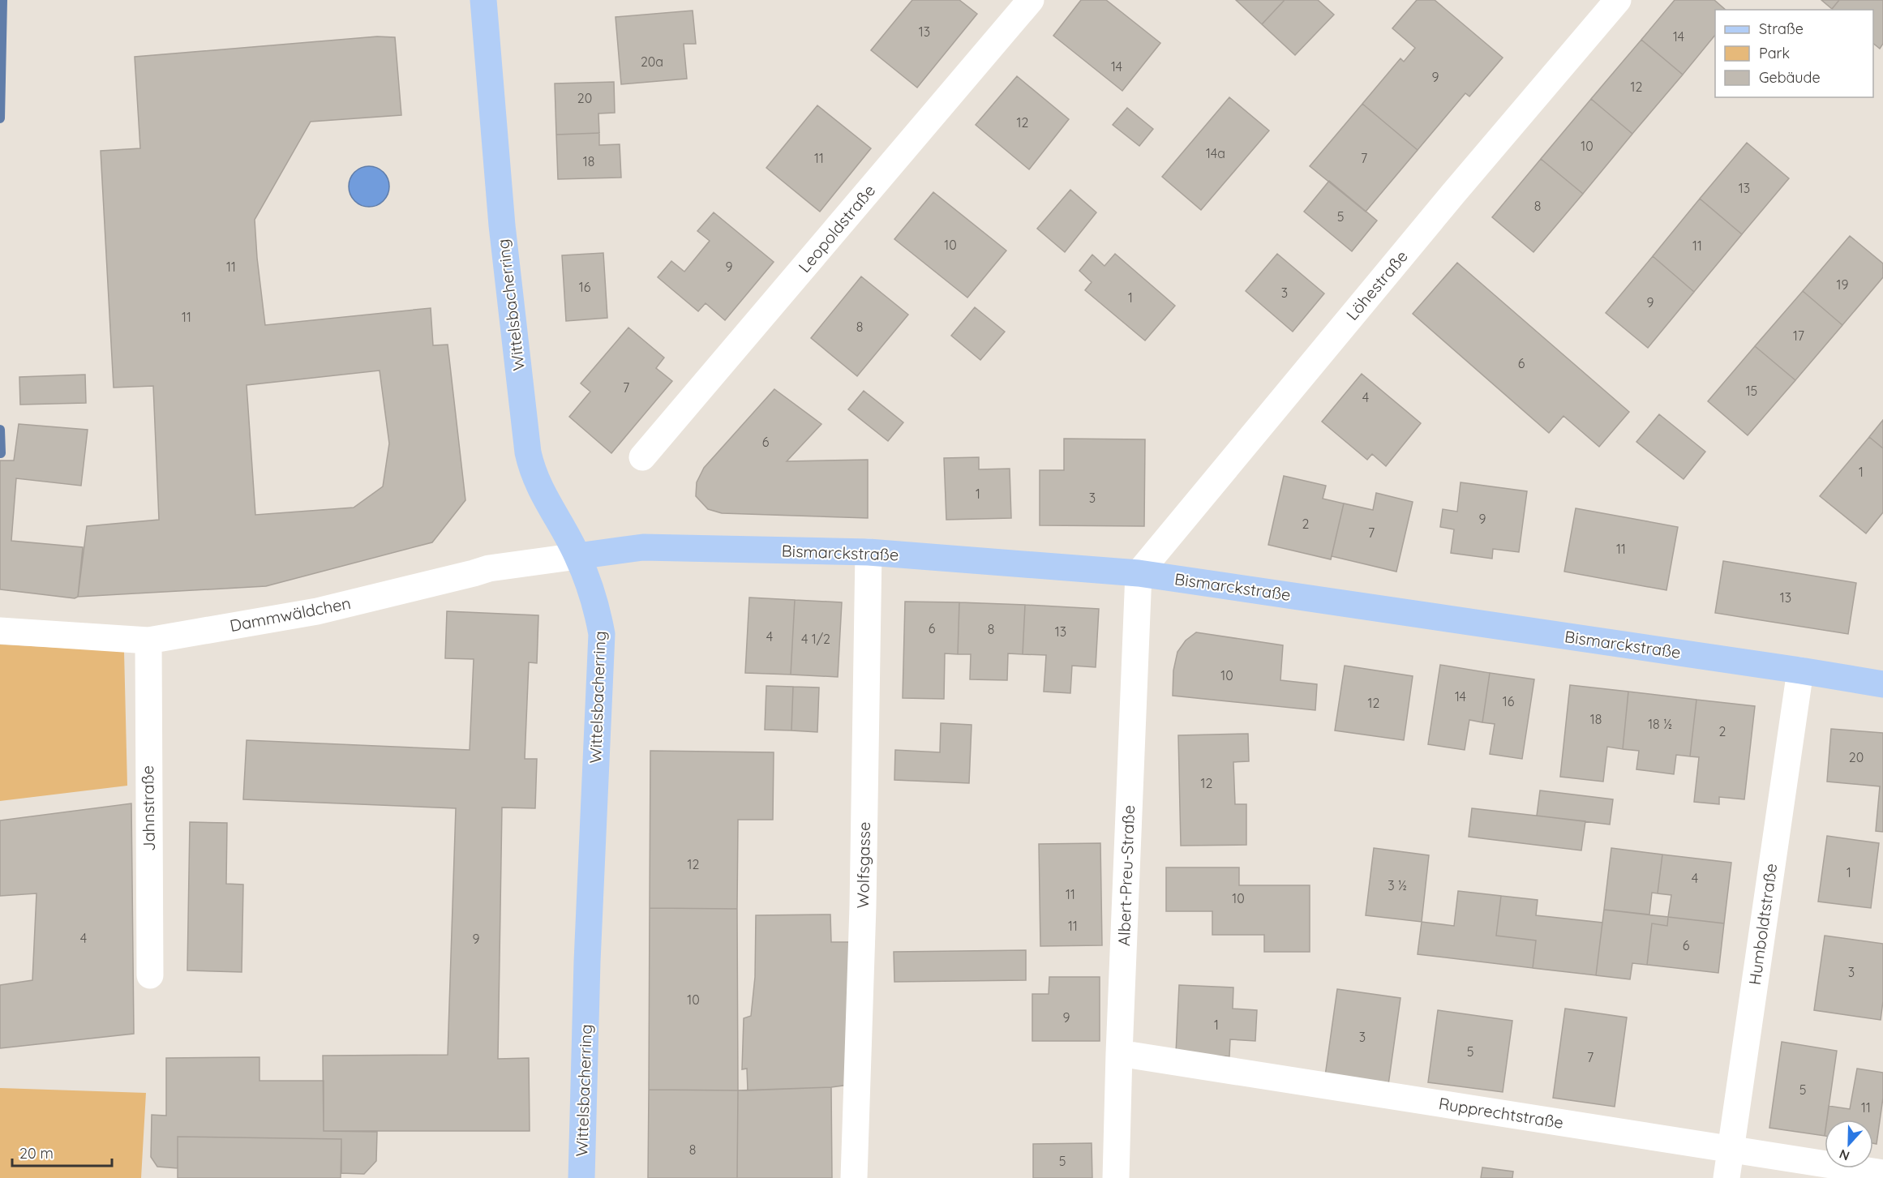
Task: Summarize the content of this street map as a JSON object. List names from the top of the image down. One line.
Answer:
{"streets":{"main road":["Wittelsbacherring","Bismarckstraße"],"street":["Leopoldstraße","Löhestraße","Dammwäldchen","Jahnstraße","Wolfsgasse","Albert-Preu-Straße","Humboldtstraße","Rupprechtstraße"]},"crossings":[["Löhestraße","Bismarckstraße"],["Löhestraße","Albert-Preu-Straße"],["Wittelsbacherring","Bismarckstraße"],["Wittelsbacherring","Dammwäldchen"],["Bismarckstraße","Dammwäldchen"],["Bismarckstraße","Wolfsgasse"],["Bismarckstraße","Albert-Preu-Straße"],["Bismarckstraße","Humboldtstraße"],["Dammwäldchen","Jahnstraße"],["Albert-Preu-Straße","Rupprechtstraße"],["Humboldtstraße","Rupprechtstraße"]],"house_numbers":["13","14","20a","14","9","12","20","12","10","14a","11","7","18","13","8","5","10","11","11","9","19","16","3","1","9","11","8","17","6","7","15","4","6","1","1","3","9","2","7","11","13","6","8","13","4","4 1/2","10","14","16","12","18","18 ½","2","20","12","12","1","4","3 ½","11","10","11","4","9","6","3","10","9","1","3","5","7","5","11","8","5"],"legend":["Straße","Park","Gebäude"],"scale_bar":"20 m","north":"bottom"}
